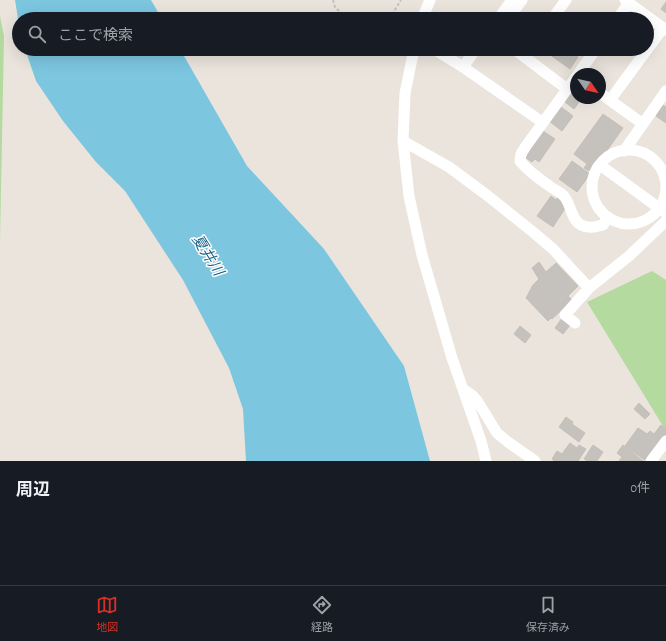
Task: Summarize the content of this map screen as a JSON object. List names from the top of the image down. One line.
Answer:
{"water":["夏井川"],"north":"bottom right","page":{"search":"ここで検索","heading":["周辺","0件"],"nav":["地図","経路","保存済み"]}}
